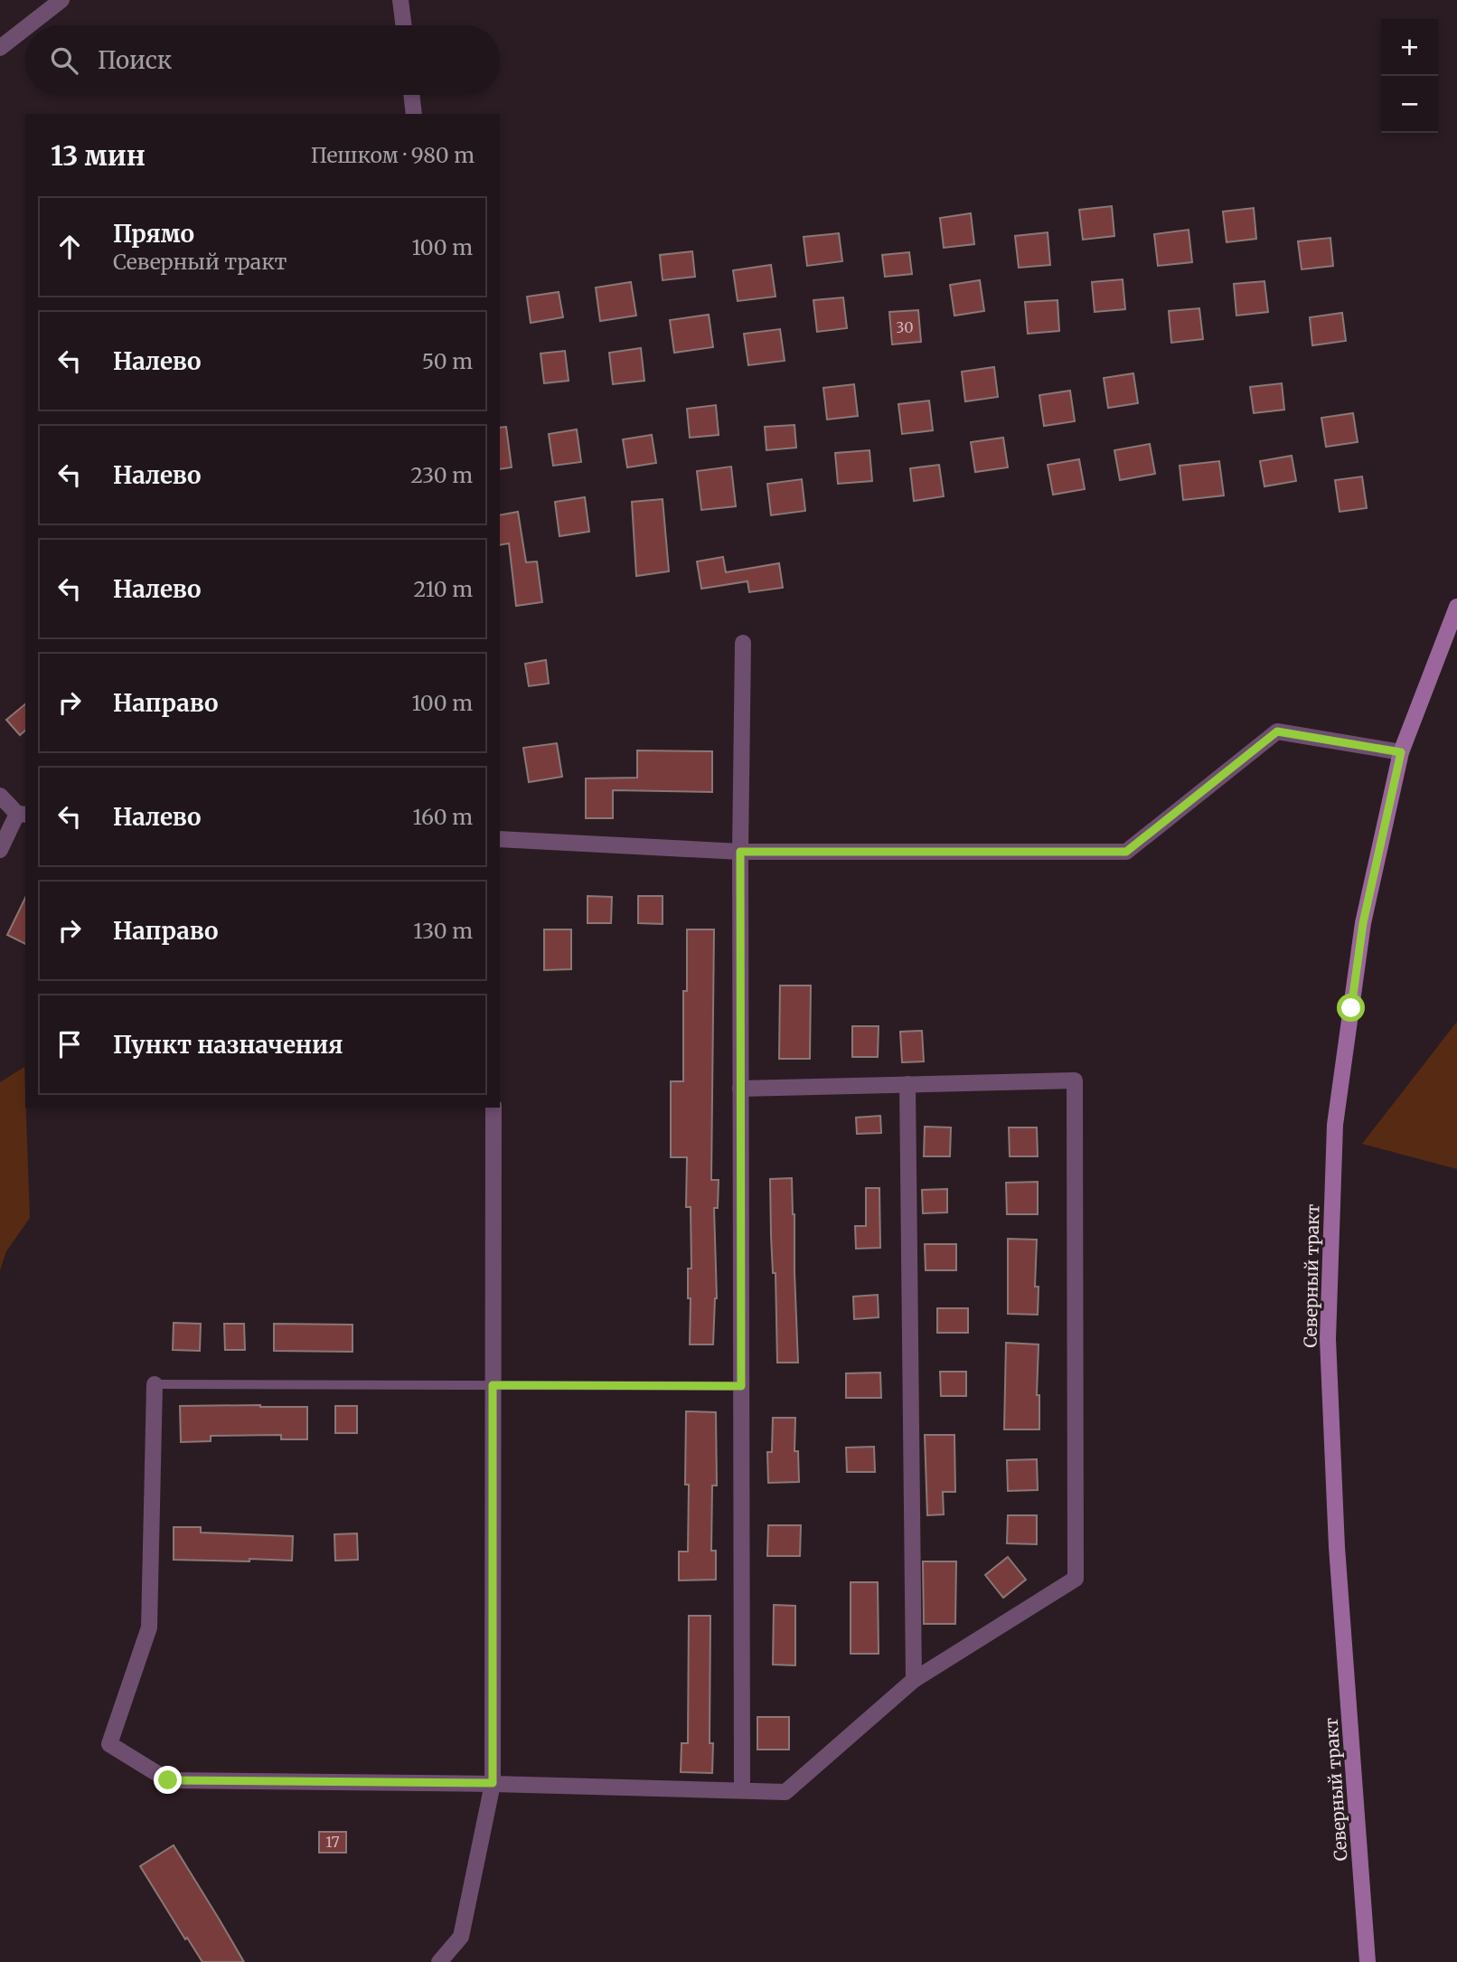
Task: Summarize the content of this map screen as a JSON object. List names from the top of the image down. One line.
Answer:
{"streets":{"main road":["Северный тракт"]},"house_numbers":["30","17"],"page":{"map_buttons":["+","−"],"search":"Поиск","heading":["13 мин","Пешком · 980 m"],"list":[["Прямо","Северный тракт","100 m"],["Налево","50 m"],["Налево","230 m"],["Налево","210 m"],["Направо","100 m"],["Налево","160 m"],["Направо","130 m"],"Пункт назначения"]}}
